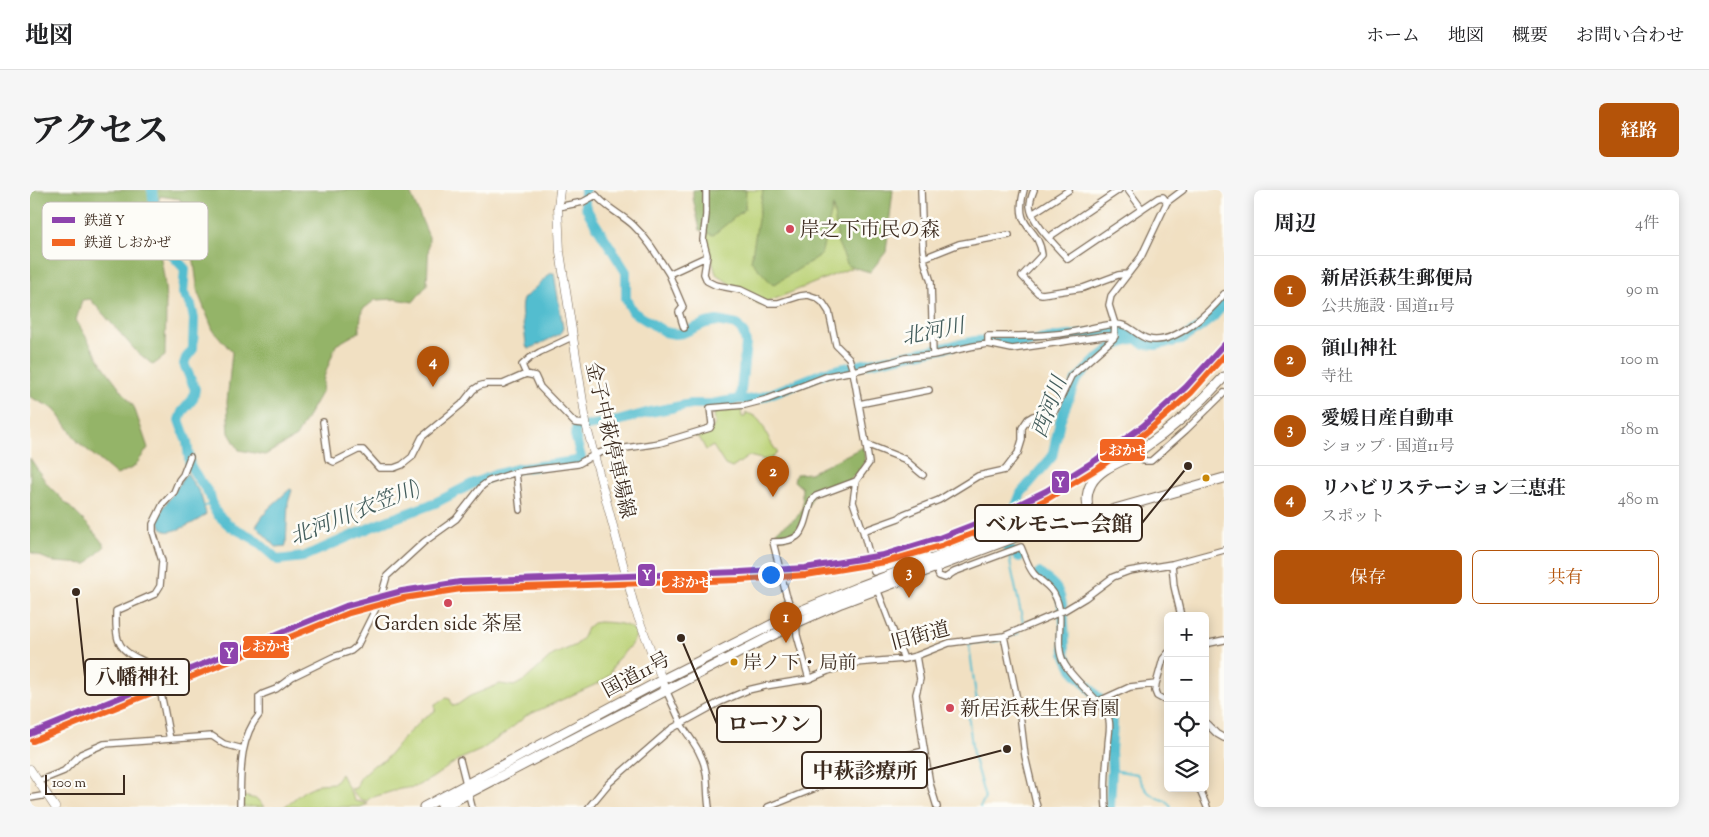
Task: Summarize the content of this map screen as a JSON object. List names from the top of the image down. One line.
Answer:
{"streets":{"highway":["国道11号"],"main road":["金子中萩停車場線"],"street":["旧街道"]},"crossings":[["金子中萩停車場線","国道11号"]],"water":["北河川","西河川","北河川(衣笠川)"],"places":["岸之下市民の森","ベルモニー会館","八幡神社","Garden side 茶屋","ローソン","岸ノ下・局前","新居浜萩生保育園","中萩診療所"],"lines":["rail line Y","rail line しおかぜ"],"legend":["鉄道 Y","鉄道 しおかぜ"],"scale_bar":"100 m","page":{"header":"地図","nav":["ホーム","地図","概要","お問い合わせ"],"title":"アクセス","buttons":["経路",["保存","共有"]],"heading":["周辺","4件"],"list":[{"mark":"1","name":"新居浜萩生郵便局","note":"公共施設 · 国道11号","value":"90 m"},{"mark":"2","name":"領山神社","note":"寺社","value":"100 m"},{"mark":"3","name":"愛媛日産自動車","note":"ショップ · 国道11号","value":"180 m"},{"mark":"4","name":"リハビリステーション三恵荘","note":"スポット","value":"480 m"}],"pins":["4","2","3","1"],"map_buttons":["+","−"],"scale":"100 m"}}
